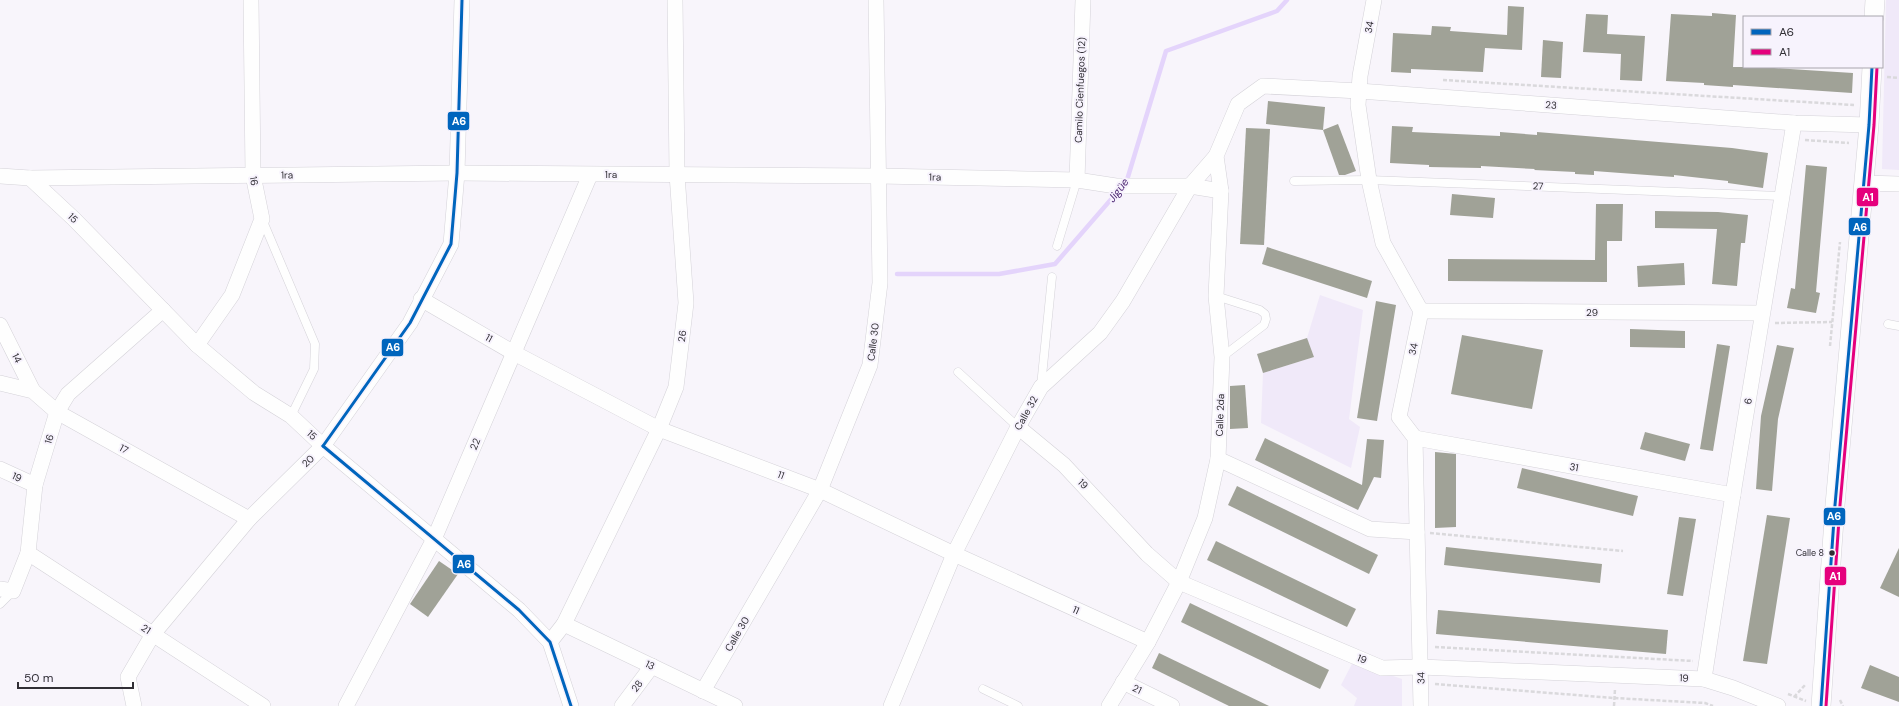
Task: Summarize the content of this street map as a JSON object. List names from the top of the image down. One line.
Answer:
{"streets":{"street":["34","Camilo Cienfuegos (12)","23","1ra","16","15","29","26","11","Calle 30","14","6","Calle 32","Calle 2da","22","17","20","31","19","21","13","28"],"lane":["27"]},"crossings":[["34","23"],["34","27"],["34","29"],["34","31"],["34","19"],["Camilo Cienfuegos (12)","1ra"],["23","6"],["23","Calle 2da"],["1ra","16"],["1ra","15"],["1ra","26"],["1ra","Calle 30"],["1ra","Calle 32"],["1ra","Calle 2da"],["1ra","22"],["1ra","20"],["16","15"],["16","17"],["16","19"],["16","21"],["27","6"],["15","26"],["15","22"],["15","20"],["29","6"],["26","11"],["26","13"],["11","Calle 30"],["11","Calle 32"],["11","Calle 2da"],["11","22"],["11","20"],["Calle 30","13"],["14","17"],["6","31"],["6","19"],["Calle 32","Calle 2da"],["Calle 32","19"],["Calle 2da","19"],["Calle 2da","21"],["17","20"],["20","21"],["13","28"]],"water":["Jigüe"],"places":["Calle 8"],"lines":["transit line A6","transit line A1"],"legend":["A6","A1"],"scale_bar":"50 m"}
